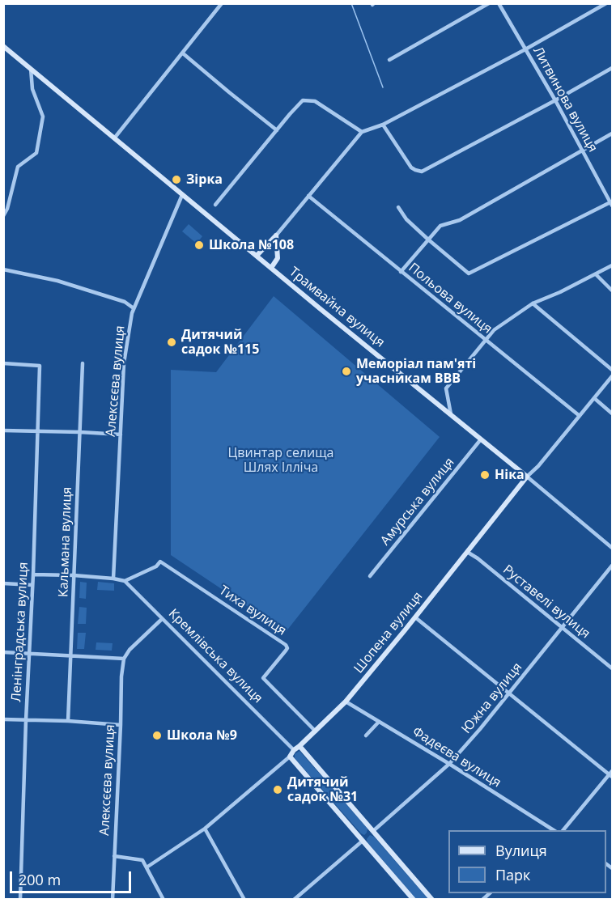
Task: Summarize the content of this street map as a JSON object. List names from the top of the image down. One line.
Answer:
{"streets":{"street":["Литвинова вулиця","Польова вулиця","Трамвайна вулиця","Алексєєва вулиця","Амурська вулиця","Кальмана вулиця","Руставелі вулиця","Тиха вулиця","Ленінградська вулиця","Шопена вулиця","Кремлівська вулиця","Южна вулиця","Фадеєва вулиця"]},"crossings":[["Польова вулиця","Шопена вулиця"],["Трамвайна вулиця","Алексєєва вулиця"],["Трамвайна вулиця","Амурська вулиця"],["Трамвайна вулиця","Шопена вулиця"],["Руставелі вулиця","Шопена вулиця"],["Руставелі вулиця","Южна вулиця"],["Тиха вулиця","Шопена вулиця"],["Тиха вулиця","Кремлівська вулиця"],["Шопена вулиця","Кремлівська вулиця"],["Шопена вулиця","Фадеєва вулиця"],["Южна вулиця","Фадеєва вулиця"]],"parks":["Цвинтар селища Шлях Ілліча"],"places":["Зірка","Школа №108","Дитячий садок №115","Меморіал пам'яті учасникам ВВВ","Ніка","Школа №9","Дитячий садок №31"],"legend":["Вулиця","Парк"],"scale_bar":"200 m"}
